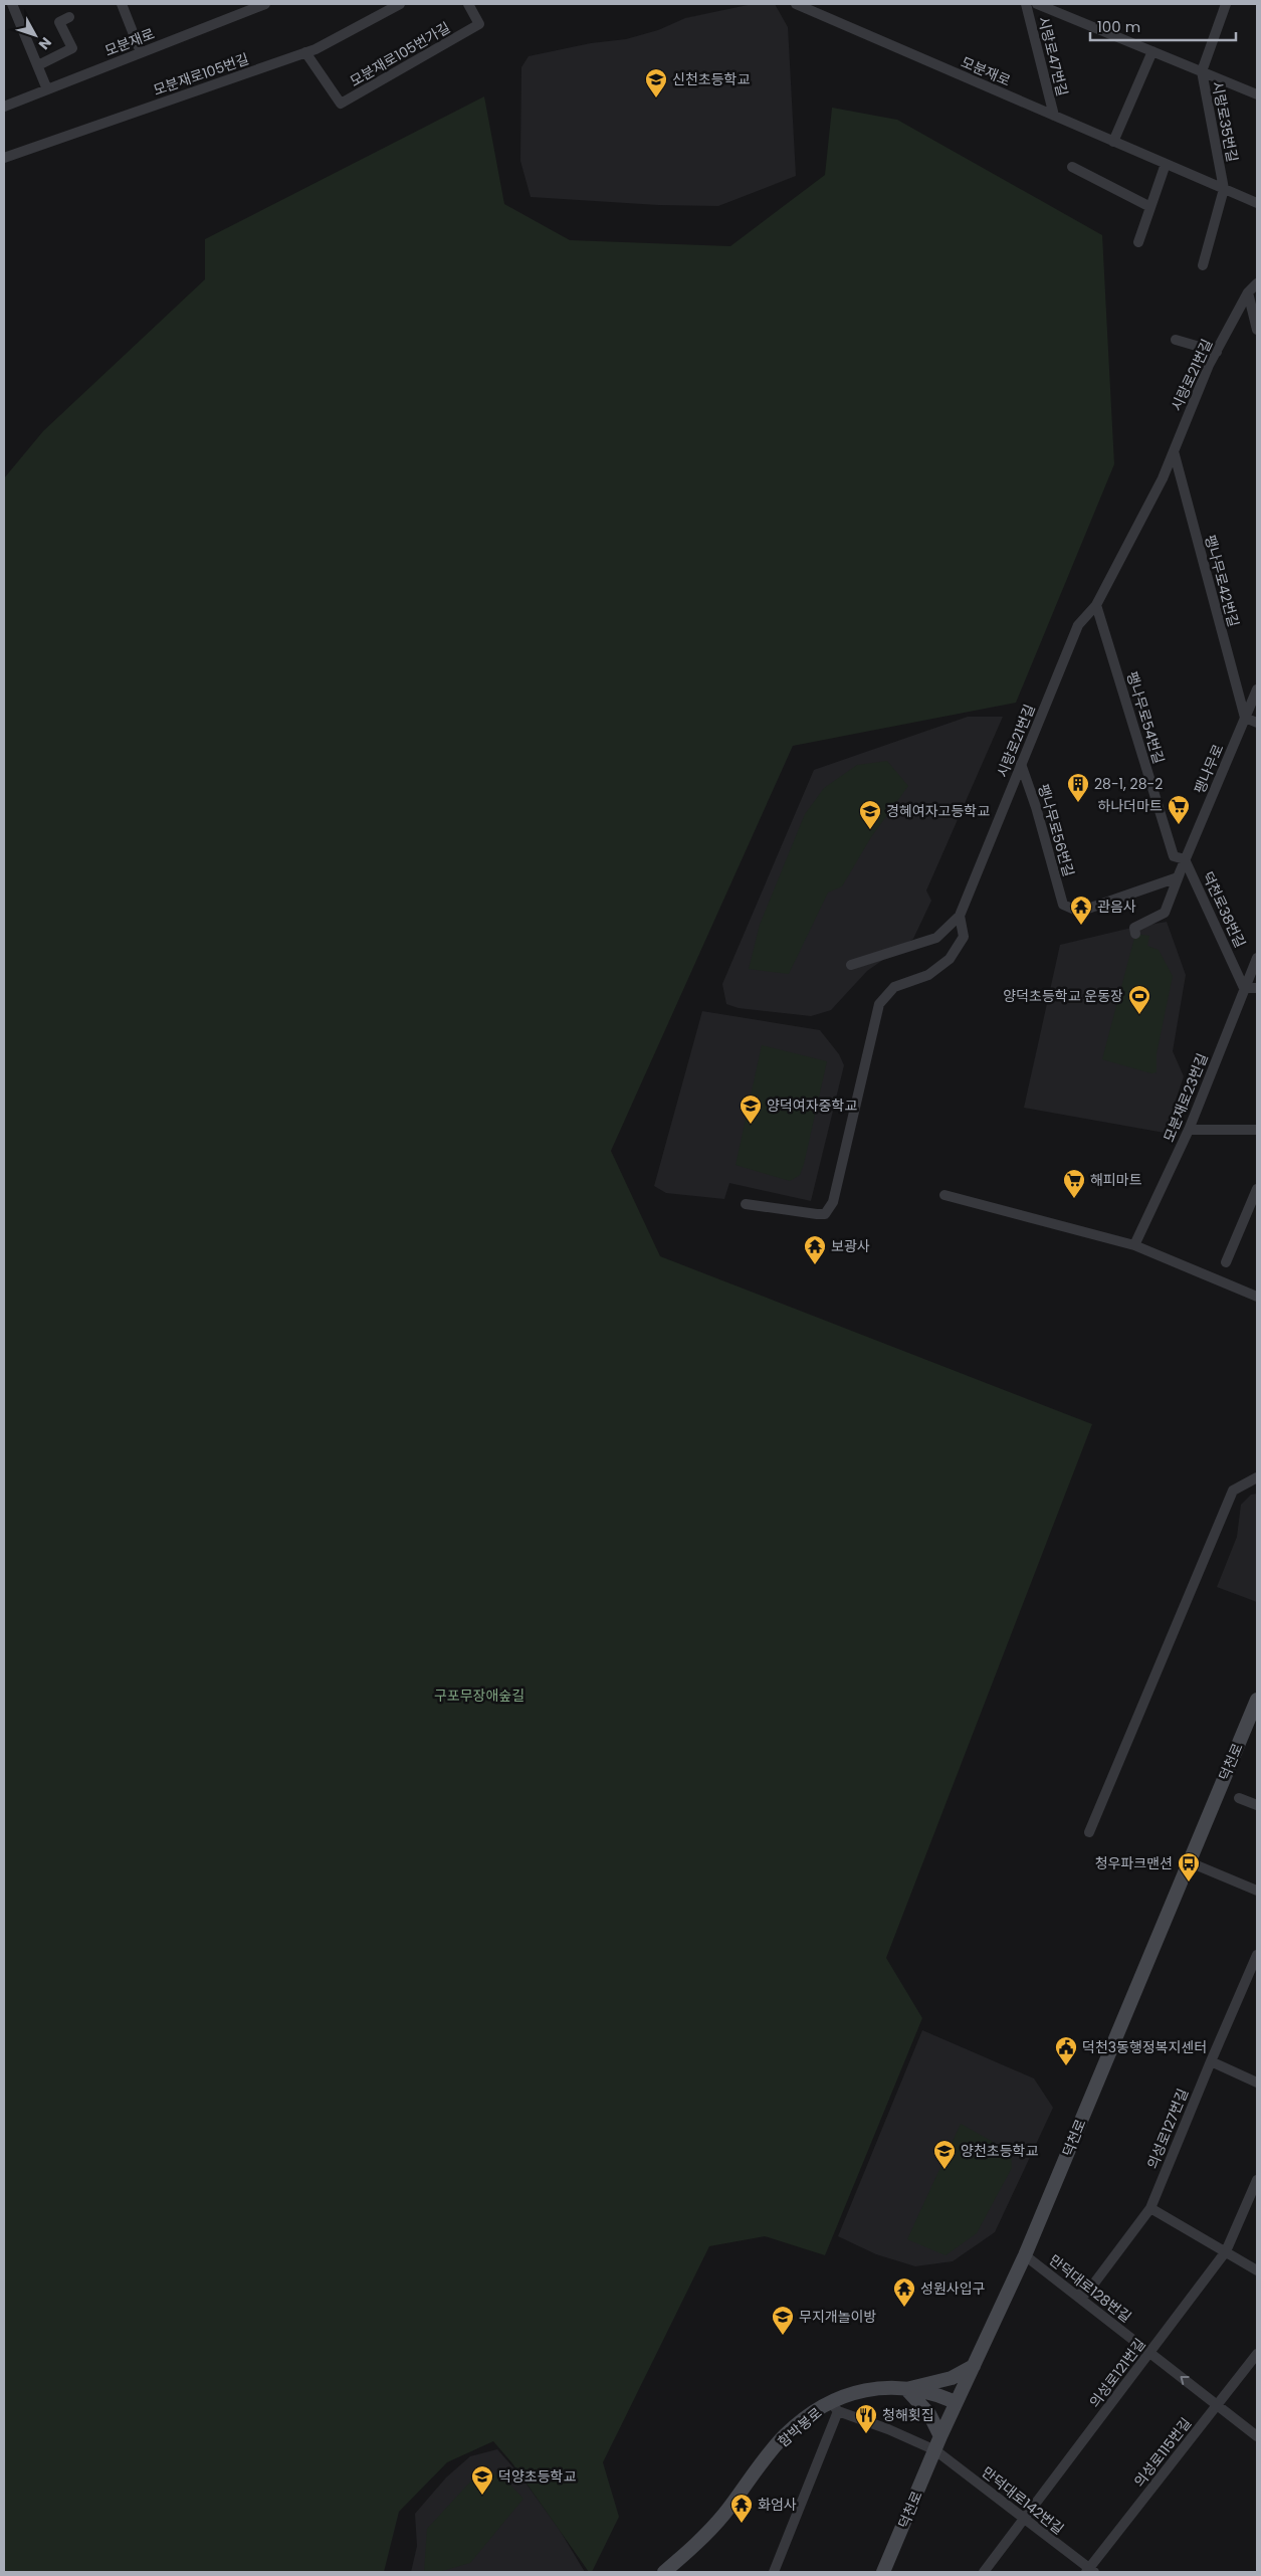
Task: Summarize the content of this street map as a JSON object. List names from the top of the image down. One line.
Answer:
{"streets":{"main road":["덕천로","함박봉로"],"street":["모분재로","모분재로105번가길","시랑로47번길","모분재로105번길","시랑로35번길","시랑로21번길","팽나무로42번길","팽나무로54번길","팽나무로","팽나무로56번길","덕천로38번길","모분재로23번길","의성로127번길","만덕대로128번길","의성로121번길","의성로115번길","만덕대로142번길"]},"crossings":[["모분재로","시랑로47번길"],["모분재로","시랑로35번길"],["모분재로105번가길","모분재로105번길"],["시랑로21번길","팽나무로42번길"],["시랑로21번길","팽나무로54번길"],["시랑로21번길","팽나무로56번길"],["팽나무로42번길","팽나무로"],["팽나무로54번길","팽나무로"],["팽나무로54번길","덕천로38번길"],["팽나무로","팽나무로56번길"],["팽나무로","덕천로38번길"],["덕천로38번길","모분재로23번길"],["덕천로","만덕대로128번길"],["덕천로","함박봉로"],["덕천로","만덕대로142번길"],["의성로127번길","만덕대로128번길"],["만덕대로128번길","의성로121번길"],["만덕대로128번길","의성로115번길"],["의성로121번길","만덕대로142번길"],["함박봉로","만덕대로142번길"],["의성로115번길","만덕대로142번길"]],"parks":["구포무장애숲길"],"places":{"school or university":["신천초등학교","경혜여자고등학교","양덕여자중학교","양천초등학교","무지개놀이방","덕양초등학교"],"building":["28-1, 28-2"],"supermarket":["하나더마트","해피마트"],"temple":["관음사","보광사","성원사입구","화엄사"],"sports":["양덕초등학교 운동장"],"bus stop":["청우파크맨션"],"public building":["덕천3동행정복지센터"],"restaurant":["청해횟집"]},"scale_bar":"100 m","north":"bottom right"}
